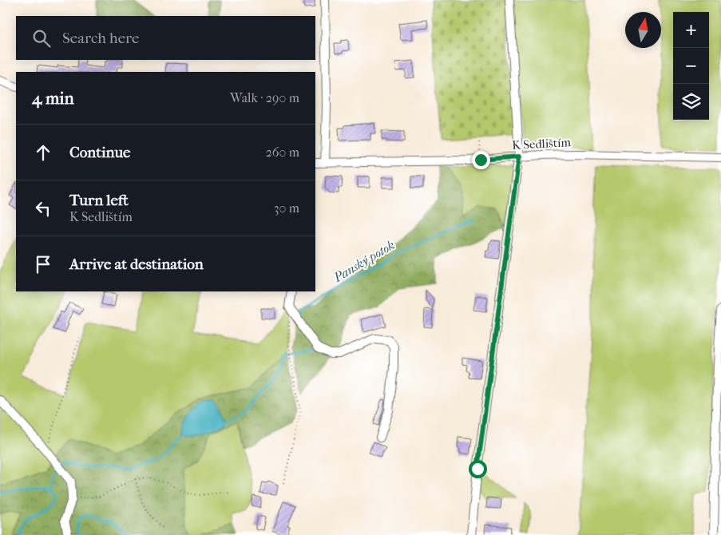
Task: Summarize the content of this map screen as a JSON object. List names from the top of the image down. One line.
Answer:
{"streets":{"street":["K Sedlištím"]},"water":["Panský potok"],"north":"top","page":{"map_buttons":["+","−"],"search":"Search here","heading":["4 min","Walk · 290 m"],"list":[["Continue","260 m"],["Turn left","K Sedlištím","30 m"],"Arrive at destination"]}}
